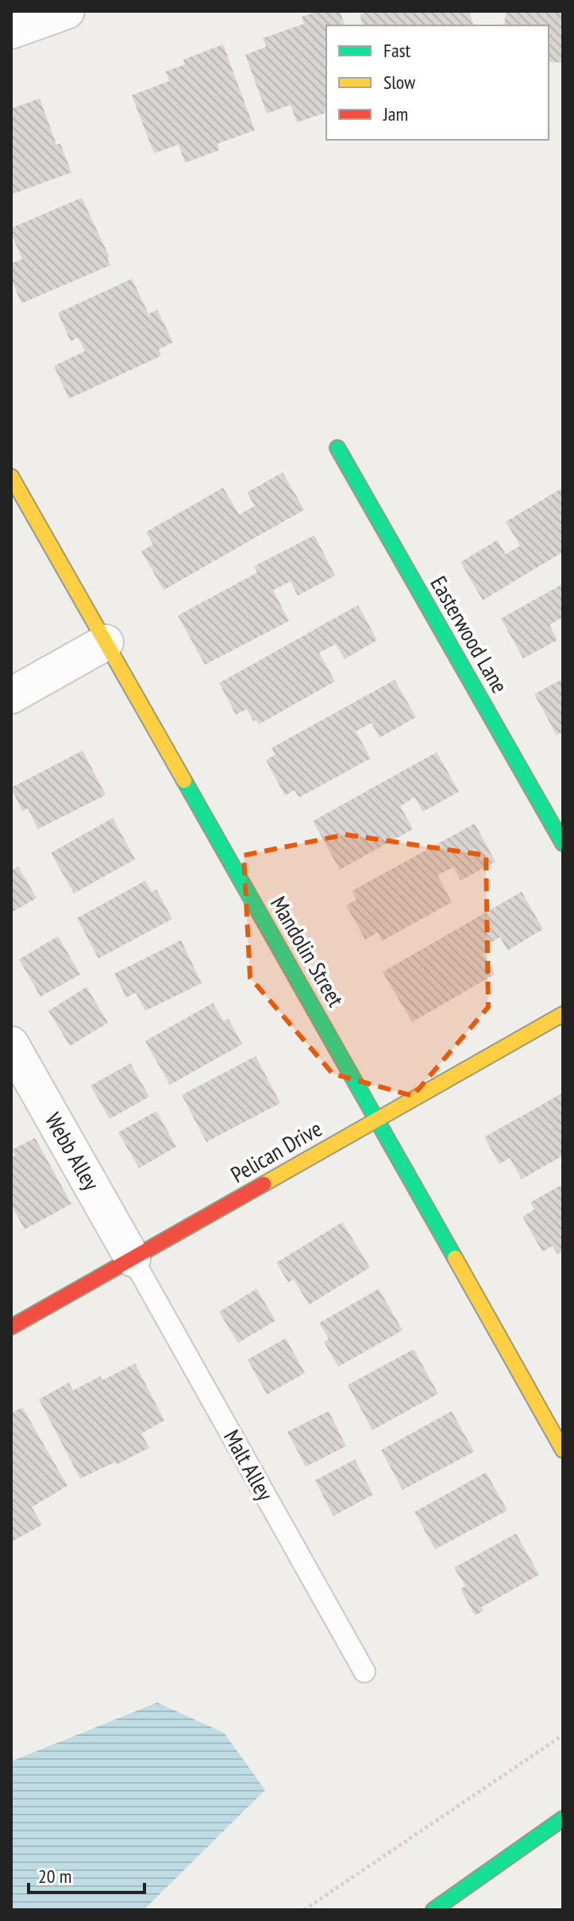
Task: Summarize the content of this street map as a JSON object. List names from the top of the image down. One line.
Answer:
{"streets":{"street":["Easterwood Lane","Mandolin Street","Webb Alley","Pelican Drive"],"lane":["Malt Alley"]},"crossings":[["Mandolin Street","Pelican Drive"],["Webb Alley","Pelican Drive"],["Webb Alley","Malt Alley"],["Pelican Drive","Malt Alley"]],"legend":["Fast","Slow","Jam"],"scale_bar":"20 m"}
